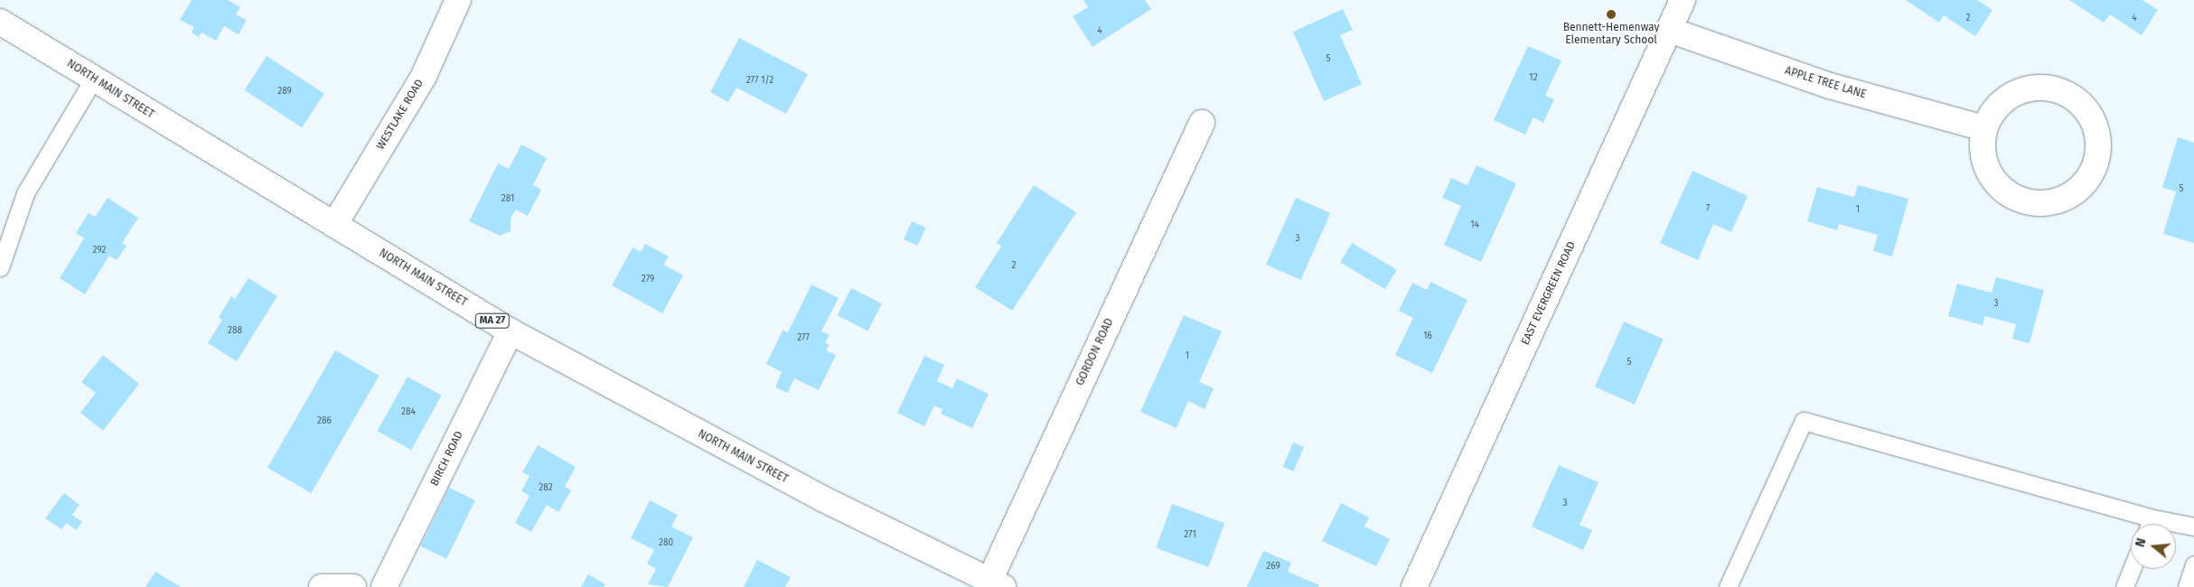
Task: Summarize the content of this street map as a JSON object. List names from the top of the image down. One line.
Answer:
{"streets":{"street":["APPLE TREE LANE","NORTH MAIN STREET","WESTLAKE ROAD","EAST EVERGREEN ROAD","MA 27","GORDON ROAD","BIRCH ROAD"]},"crossings":[["APPLE TREE LANE","EAST EVERGREEN ROAD"],["NORTH MAIN STREET","WESTLAKE ROAD"],["NORTH MAIN STREET","GORDON ROAD"],["NORTH MAIN STREET","BIRCH ROAD"]],"places":["Bennett-Hemenway Elementary School"],"house_numbers":["2","4","4","5","12","277 1/2","289","5","281","7","1","14","3","292","2","279","3","288","16","277","1","5","284","286","282","3","271","280","269"],"north":"left"}
